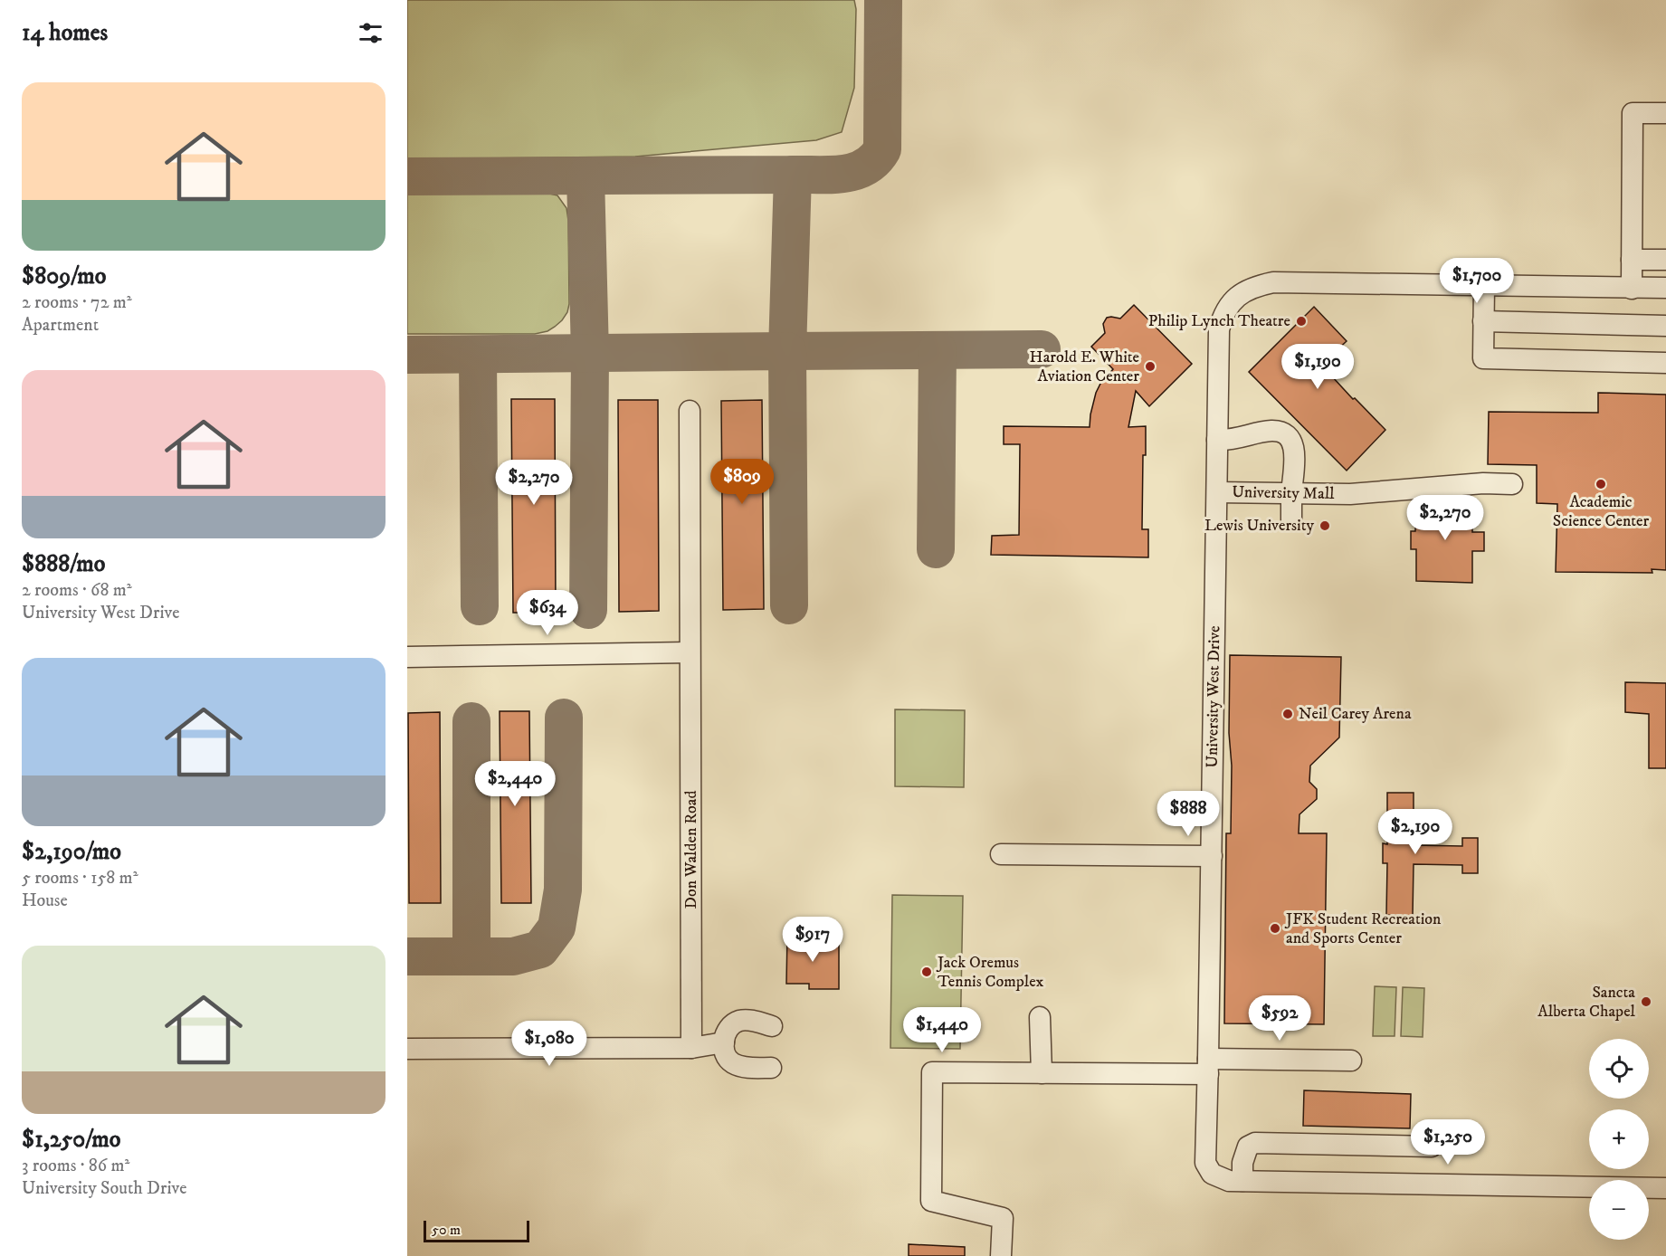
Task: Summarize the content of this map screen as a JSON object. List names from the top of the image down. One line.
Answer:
{"streets":{"street":["University Mall","University West Drive","Don Walden Road"]},"crossings":[["University Mall","University West Drive"]],"places":["Philip Lynch Theatre","Harold E. White Aviation Center","Academic Science Center","Lewis University","Neil Carey Arena","JFK Student Recreation and Sports Center","Jack Oremus Tennis Complex","Sancta Alberta Chapel"],"scale_bar":"50 m","page":{"heading":"14 homes","list":[{"name":"$809/mo","note":"2 rooms · 72 m² · Apartment"},{"name":"$888/mo","note":"2 rooms · 68 m² · University West Drive"},{"name":"$2,190/mo","note":"5 rooms · 158 m² · House"},{"name":"$1,250/mo","note":"3 rooms · 86 m² · University South Drive"}],"price":["$1,700","$1,190","$809","$2,270","$2,270","$634","$2,440","$888","$2,190","$917","$592","$1,440","$1,080","$1,250"],"map_buttons":["+","−"],"scale":"50 m"}}
